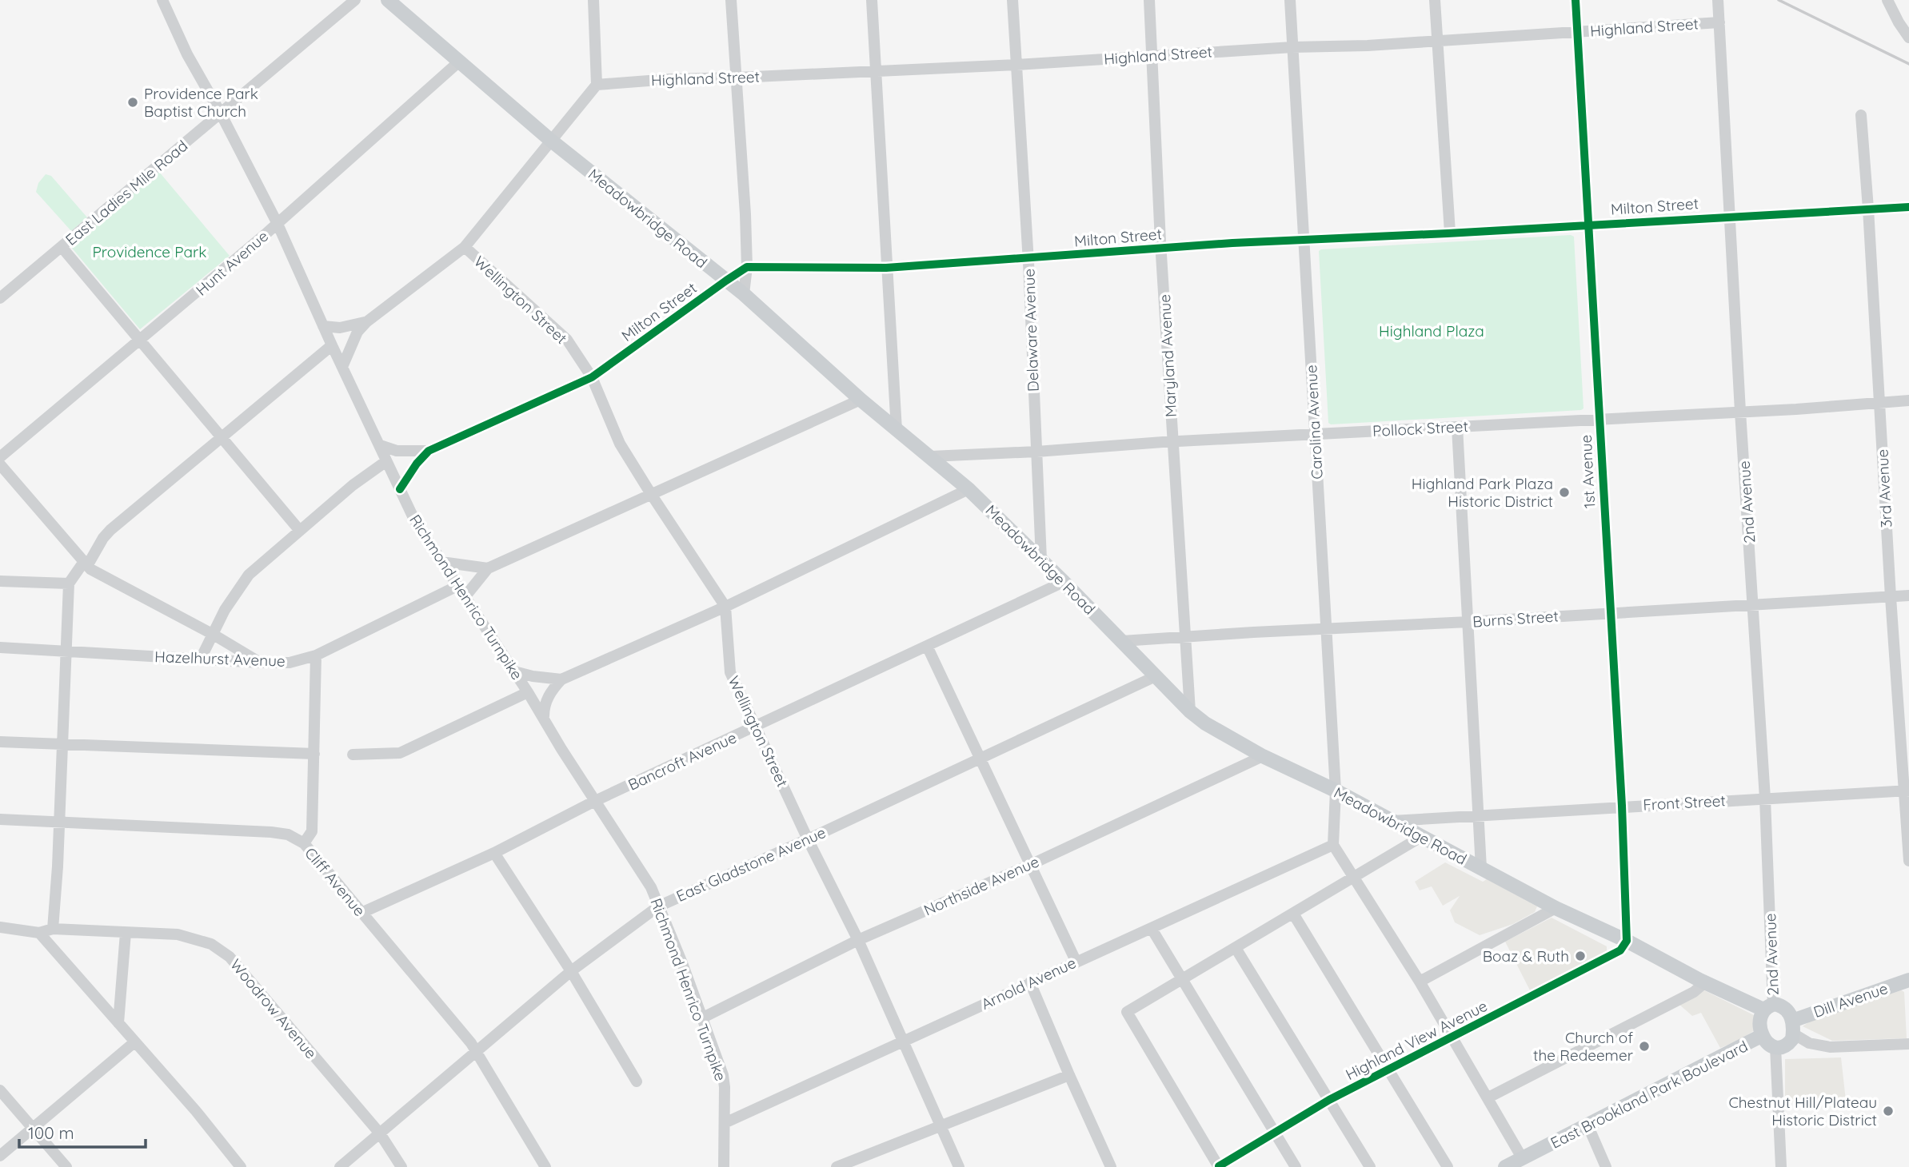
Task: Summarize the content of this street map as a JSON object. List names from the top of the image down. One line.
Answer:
{"streets":{"main road":["Meadowbridge Road","Dill Avenue","East Brookland Park Boulevard"],"street":["Highland Street","East Ladies Mile Road","Milton Street","Hunt Avenue","Wellington Street","Delaware Avenue","Maryland Avenue","Carolina Avenue","Pollock Street","1st Avenue","3rd Avenue","2nd Avenue","Richmond Henrico Turnpike","Burns Street","Hazelhurst Avenue","Bancroft Avenue","Front Street","East Gladstone Avenue","Cliff Avenue","Northside Avenue","Arnold Avenue","Woodrow Avenue","Highland View Avenue"]},"crossings":[["Highland Street","Delaware Avenue"],["Highland Street","Maryland Avenue"],["Highland Street","Carolina Avenue"],["Highland Street","1st Avenue"],["Highland Street","2nd Avenue"],["East Ladies Mile Road","Richmond Henrico Turnpike"],["Milton Street","Meadowbridge Road"],["Milton Street","Wellington Street"],["Milton Street","Delaware Avenue"],["Milton Street","Maryland Avenue"],["Milton Street","Carolina Avenue"],["Milton Street","1st Avenue"],["Milton Street","3rd Avenue"],["Milton Street","2nd Avenue"],["Milton Street","Richmond Henrico Turnpike"],["Meadowbridge Road","Hunt Avenue"],["Meadowbridge Road","Delaware Avenue"],["Meadowbridge Road","Maryland Avenue"],["Meadowbridge Road","Carolina Avenue"],["Meadowbridge Road","Pollock Street"],["Meadowbridge Road","1st Avenue"],["Meadowbridge Road","2nd Avenue"],["Meadowbridge Road","Burns Street"],["Meadowbridge Road","Bancroft Avenue"],["Meadowbridge Road","Front Street"],["Meadowbridge Road","East Gladstone Avenue"],["Meadowbridge Road","Northside Avenue"],["Meadowbridge Road","Dill Avenue"],["Meadowbridge Road","Highland View Avenue"],["Meadowbridge Road","East Brookland Park Boulevard"],["Hunt Avenue","Richmond Henrico Turnpike"],["Wellington Street","Bancroft Avenue"],["Wellington Street","East Gladstone Avenue"],["Wellington Street","Northside Avenue"],["Wellington Street","Arnold Avenue"],["Delaware Avenue","Pollock Street"],["Maryland Avenue","Pollock Street"],["Maryland Avenue","Burns Street"],["Carolina Avenue","Pollock Street"],["Carolina Avenue","Burns Street"],["Carolina Avenue","Arnold Avenue"],["Pollock Street","1st Avenue"],["Pollock Street","3rd Avenue"],["Pollock Street","2nd Avenue"],["1st Avenue","Burns Street"],["1st Avenue","Front Street"],["1st Avenue","Highland View Avenue"],["3rd Avenue","Burns Street"],["3rd Avenue","Front Street"],["2nd Avenue","Burns Street"],["2nd Avenue","Front Street"],["2nd Avenue","Dill Avenue"],["2nd Avenue","East Brookland Park Boulevard"],["Richmond Henrico Turnpike","Hazelhurst Avenue"],["Richmond Henrico Turnpike","Bancroft Avenue"],["Richmond Henrico Turnpike","East Gladstone Avenue"],["Richmond Henrico Turnpike","Northside Avenue"],["Richmond Henrico Turnpike","Arnold Avenue"],["Bancroft Avenue","Cliff Avenue"],["East Gladstone Avenue","Cliff Avenue"],["East Gladstone Avenue","Woodrow Avenue"],["Dill Avenue","East Brookland Park Boulevard"]],"parks":["Providence Park","Highland Plaza"],"places":["Providence Park Baptist Church","Highland Park Plaza Historic District","Boaz & Ruth","Church of the Redeemer","Chestnut Hill/Plateau Historic District"],"scale_bar":"100 m"}
